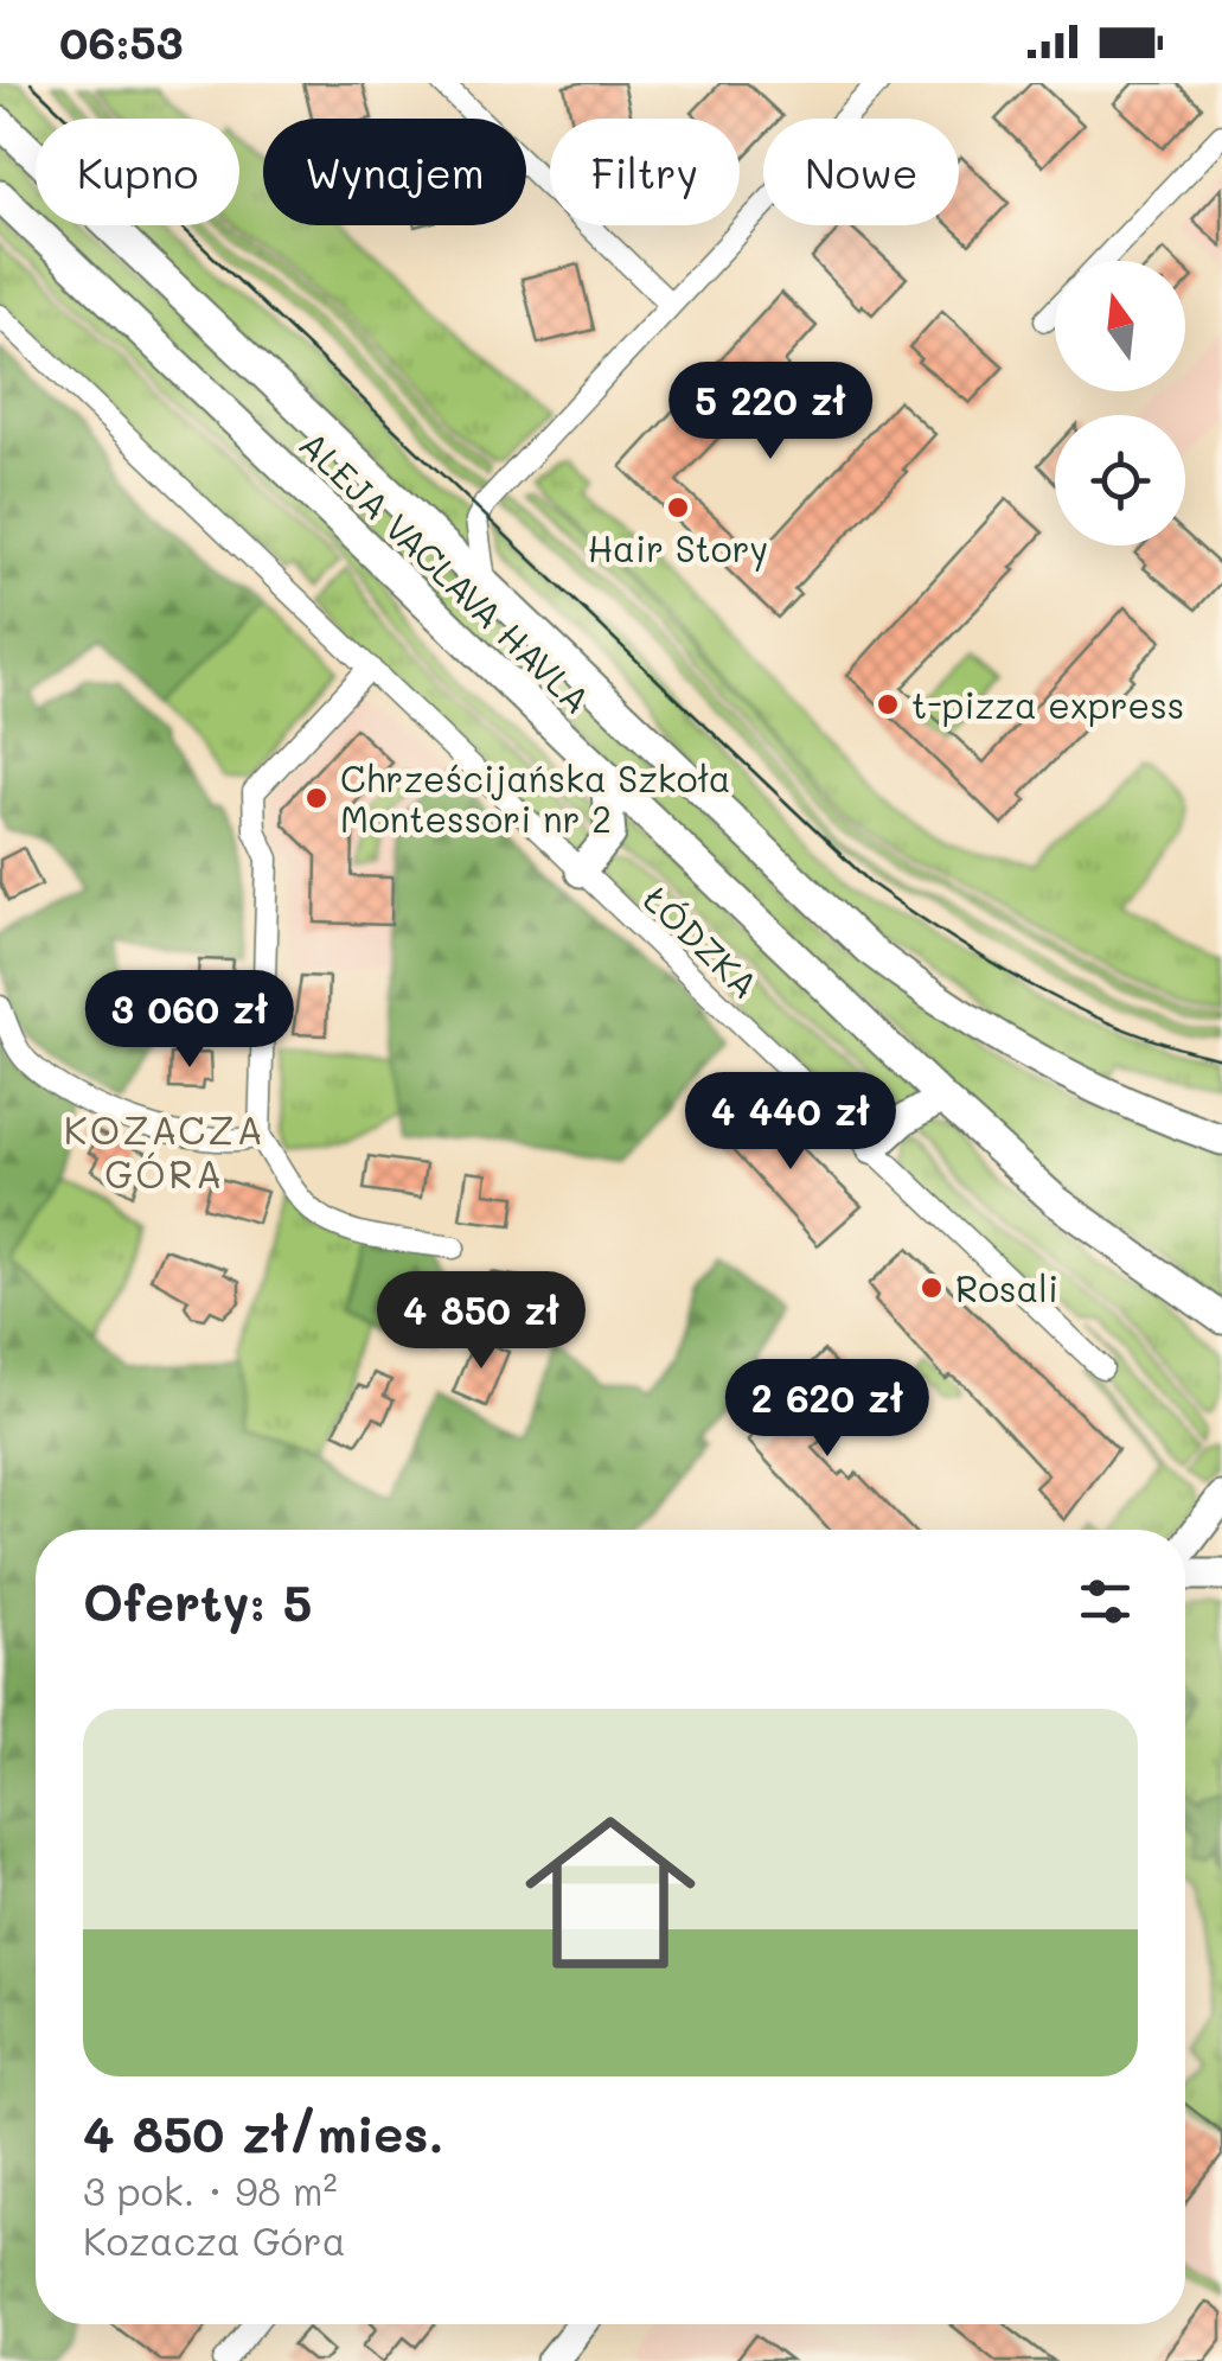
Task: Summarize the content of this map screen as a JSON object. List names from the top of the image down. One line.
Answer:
{"streets":{"main road":["ALEJA VACLAVA HAVLA"],"street":["ŁÓDZKA"]},"districts":["KOZACZA GÓRA"],"places":["Hair Story","t-pizza express","Chrześcijańska Szkoła Montessori nr 2","Rosali"],"north":"top","page":{"status":"06:53","chip":["Kupno","Wynajem","Filtry","Nowe"],"price":["5 220 zł","3 060 zł","4 440 zł","4 850 zł","2 620 zł"],"heading":"Oferty: 5","list":[{"name":"4 850 zł/mies.","note":"3 pok. · 98 m² · Kozacza Góra"}]}}
